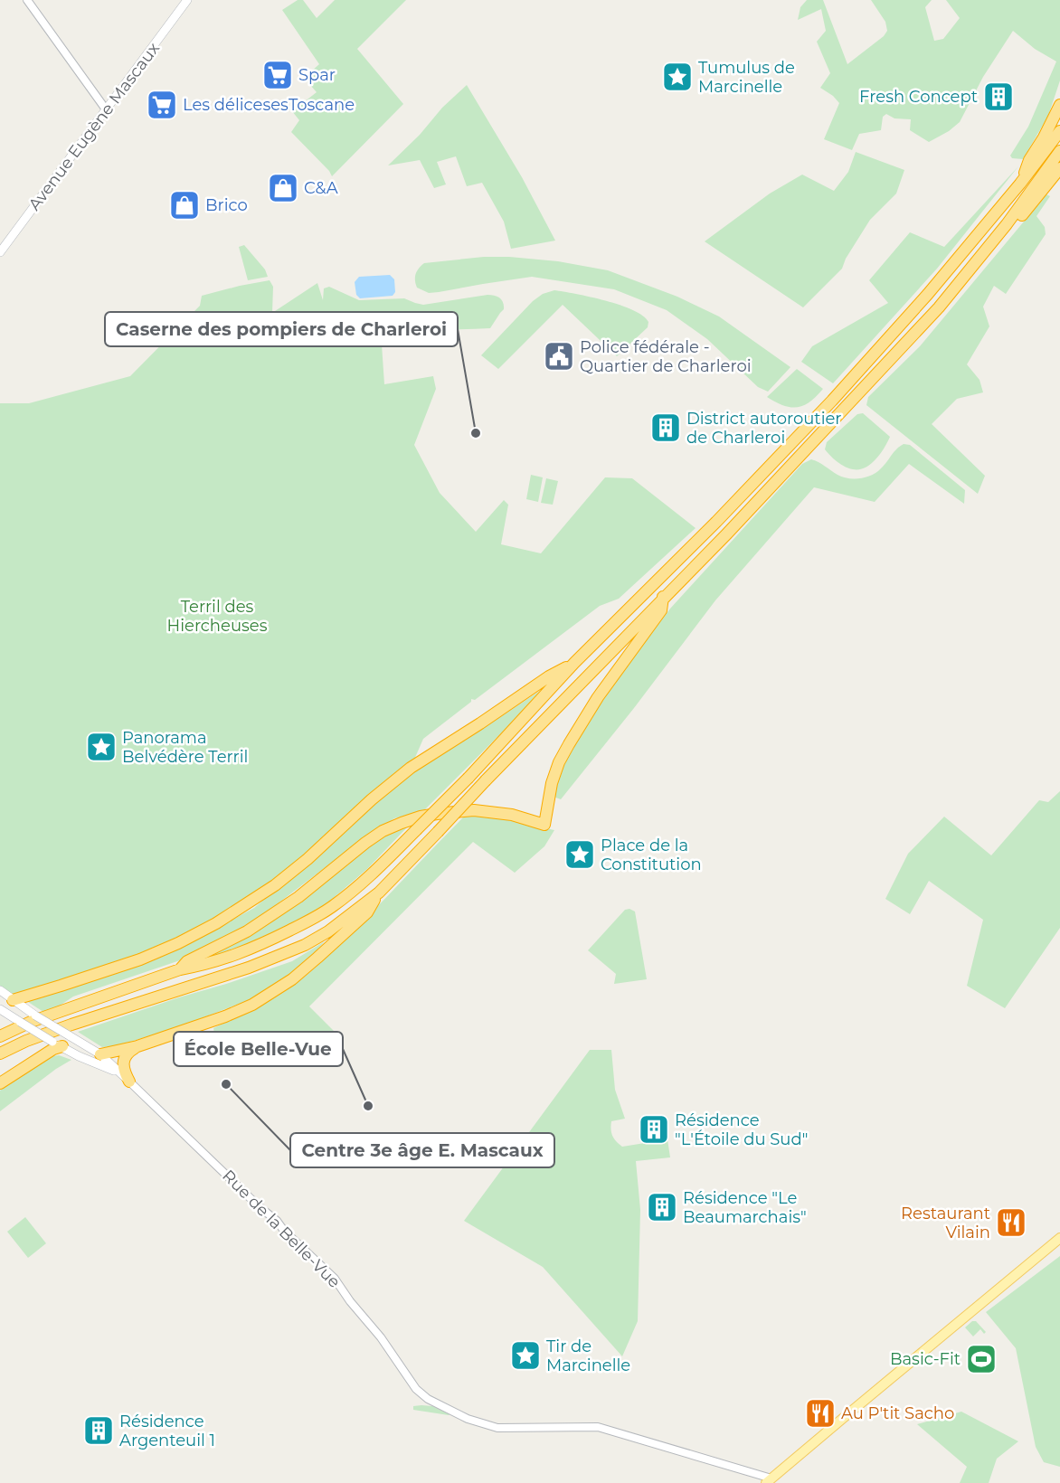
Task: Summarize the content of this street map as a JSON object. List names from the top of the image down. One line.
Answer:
{"streets":{"main road":["Avenue Eugène Mascaux","Rue de la Belle-Vue"]},"parks":["Terril des Hiercheuses"],"places":{"supermarket":["Spar","Les délicesesToscane"],"place":["Tumulus de Marcinelle","Panorama Belvédère Terril","Place de la Constitution","Tir de Marcinelle"],"building":["Fresh Concept","District autoroutier de Charleroi","Résidence \"L'Étoile du Sud\"","Résidence \"Le Beaumarchais\"","Résidence Argenteuil 1"],"shop":["C&A","Brico"],"public building":["Police fédérale - Quartier de Charleroi"],"other":["Caserne des pompiers de Charleroi","Centre 3e âge E. Mascaux","École Belle-Vue"],"restaurant":["Restaurant Vilain","Au P'tit Sacho"],"sports":["Basic-Fit"]}}
